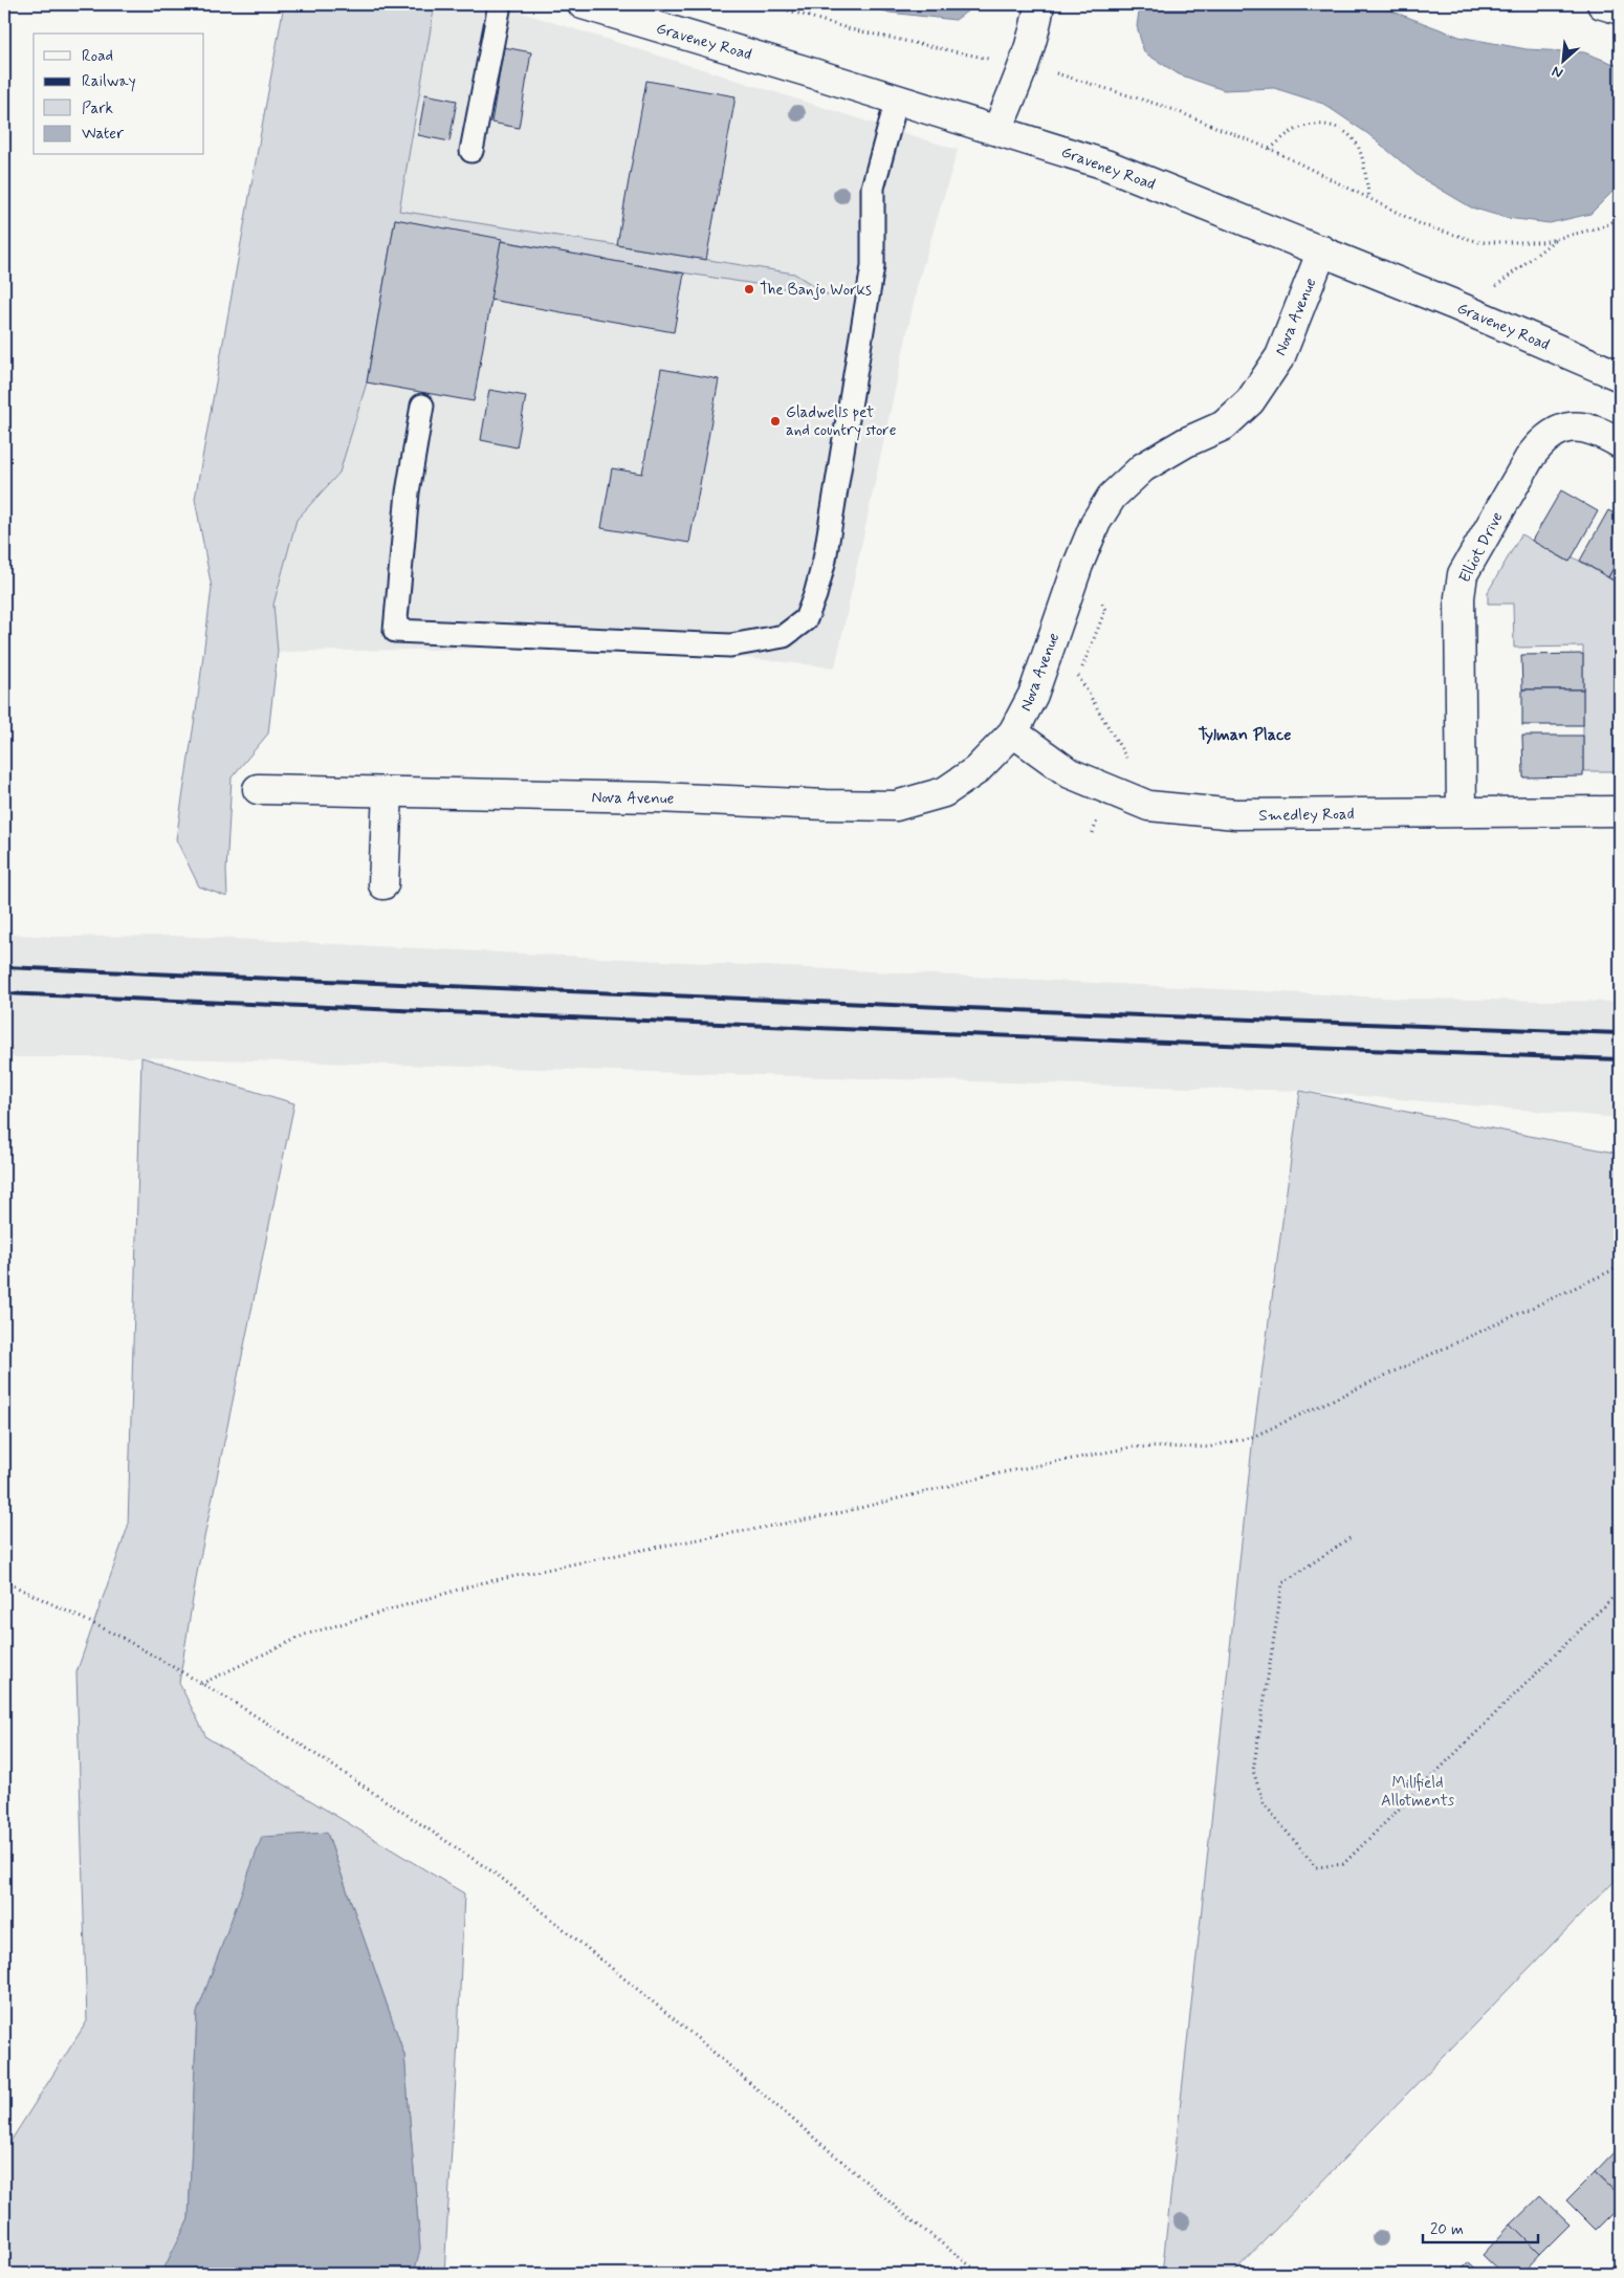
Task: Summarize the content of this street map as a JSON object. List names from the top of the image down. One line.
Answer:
{"streets":{"street":["Graveney Road","Nova Avenue","Elliot Drive","Smedley Road"]},"crossings":[["Graveney Road","Nova Avenue"],["Nova Avenue","Smedley Road"],["Elliot Drive","Smedley Road"]],"districts":["Tylman Place"],"parks":["Millfield Allotments"],"places":["The Banjo Works","Gladwells pet and country store"],"legend":["Road","Railway","Park","Water"],"scale_bar":"20 m","north":"bottom left"}
